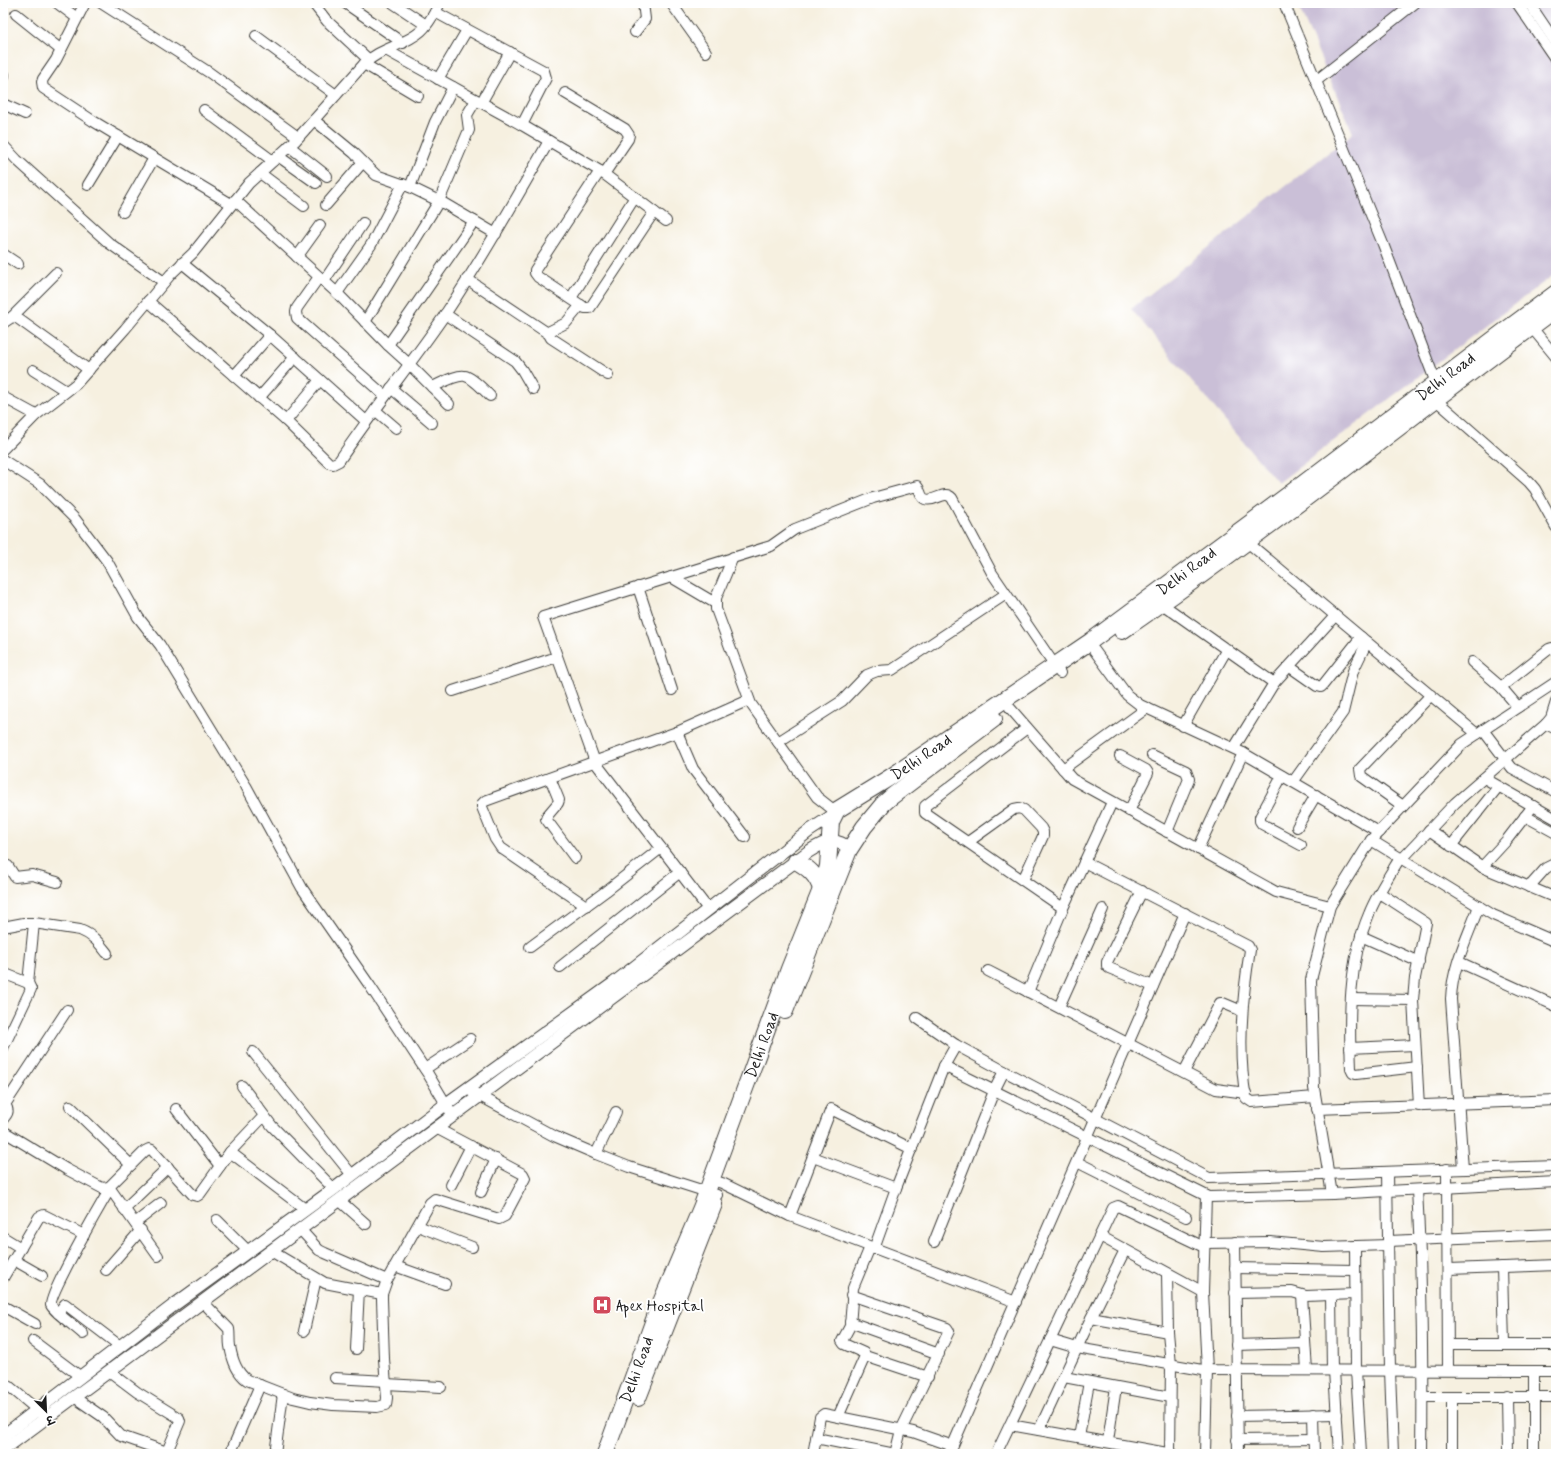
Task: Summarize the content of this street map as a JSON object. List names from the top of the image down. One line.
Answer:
{"streets":{"main road":["Delhi Road"]},"places":{"hospital":["Apex Hospital"]},"north":"bottom right"}
